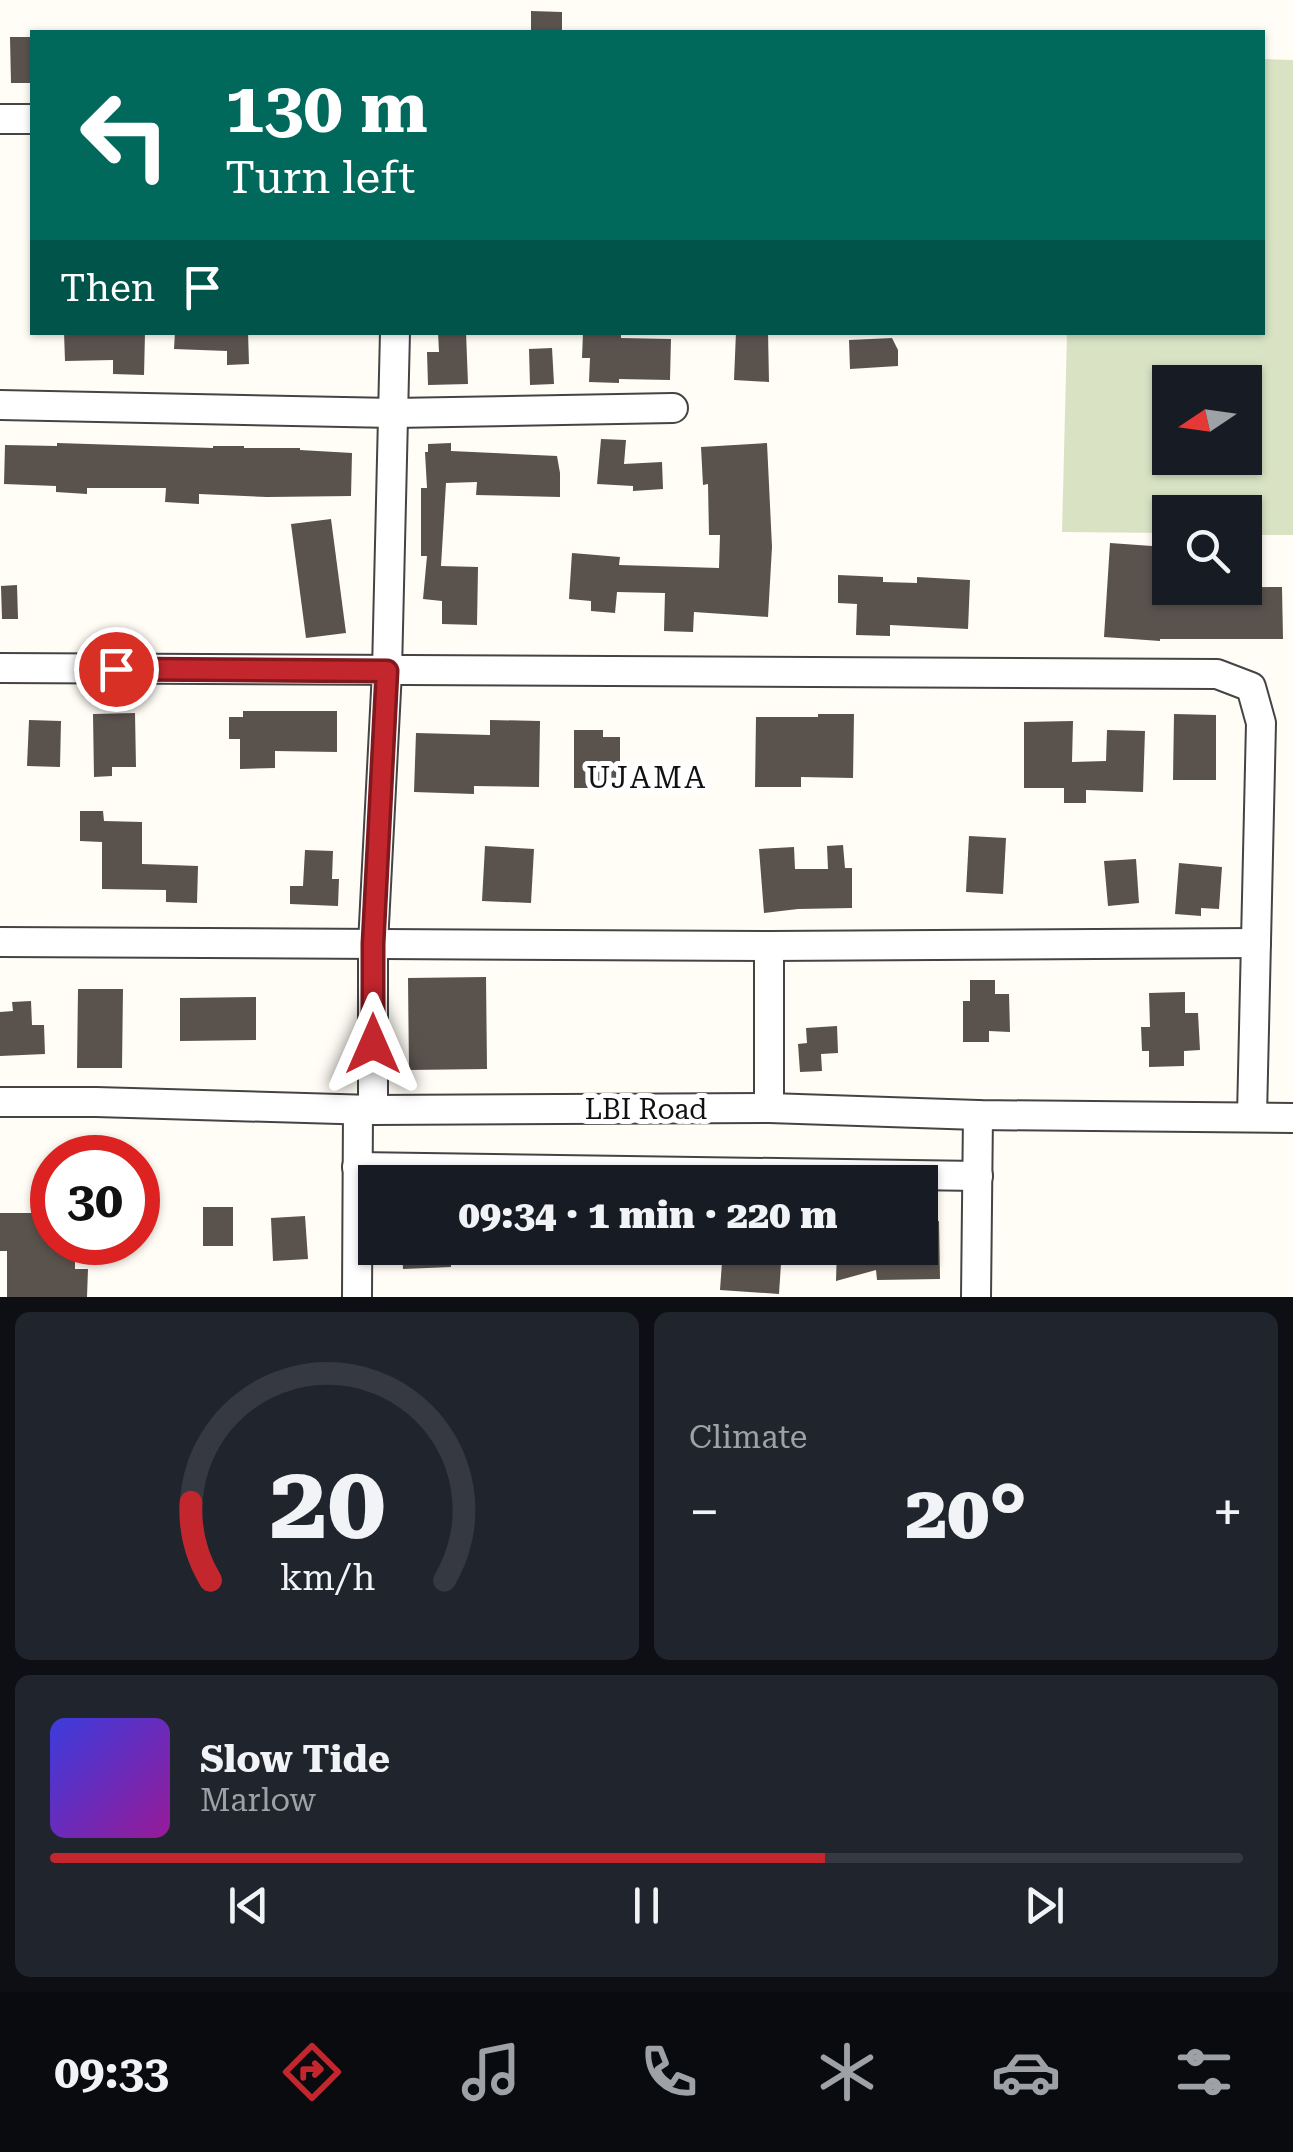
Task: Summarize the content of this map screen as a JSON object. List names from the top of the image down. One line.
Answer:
{"streets":{"street":["LBI Road"]},"districts":["UJAMA"],"north":"left","page":{"turn":["130 m","Turn left"],"then":"Then","limit":"30","trip":"09:34 · 1 min · 220 m","tile":"Climate","heat":["−","20°","+"],"song":["Slow Tide","Marlow"],"tabs":"09:33","gauge":["20","km/h"]}}
